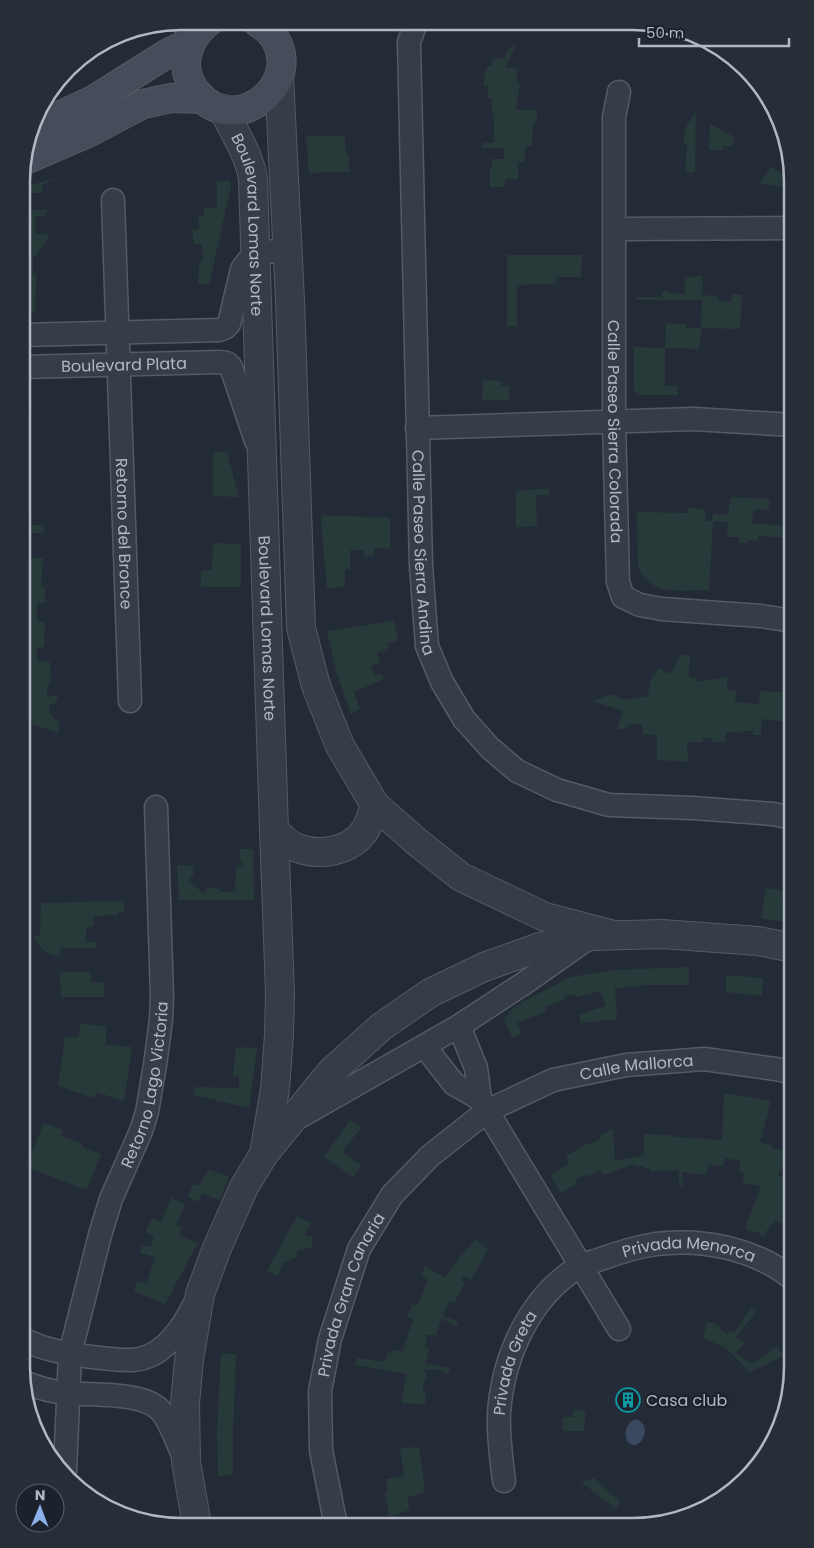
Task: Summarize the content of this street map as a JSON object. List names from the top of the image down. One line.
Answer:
{"streets":{"street":["Boulevard Lomas Norte","Boulevard Plata","Calle Paseo Sierra Colorada","Retorno del Bronce","Calle Paseo Sierra Andina","Calle Mallorca","Retorno Lago Victoria","Privada Menorca","Privada Gran Canaria","Privada Greta"]},"crossings":[["Boulevard Lomas Norte","Boulevard Plata"],["Boulevard Plata","Retorno del Bronce"],["Calle Mallorca","Privada Gran Canaria"],["Privada Menorca","Privada Greta"]],"places":{"building":["Casa club"]},"scale_bar":"50 m","north":"top"}
